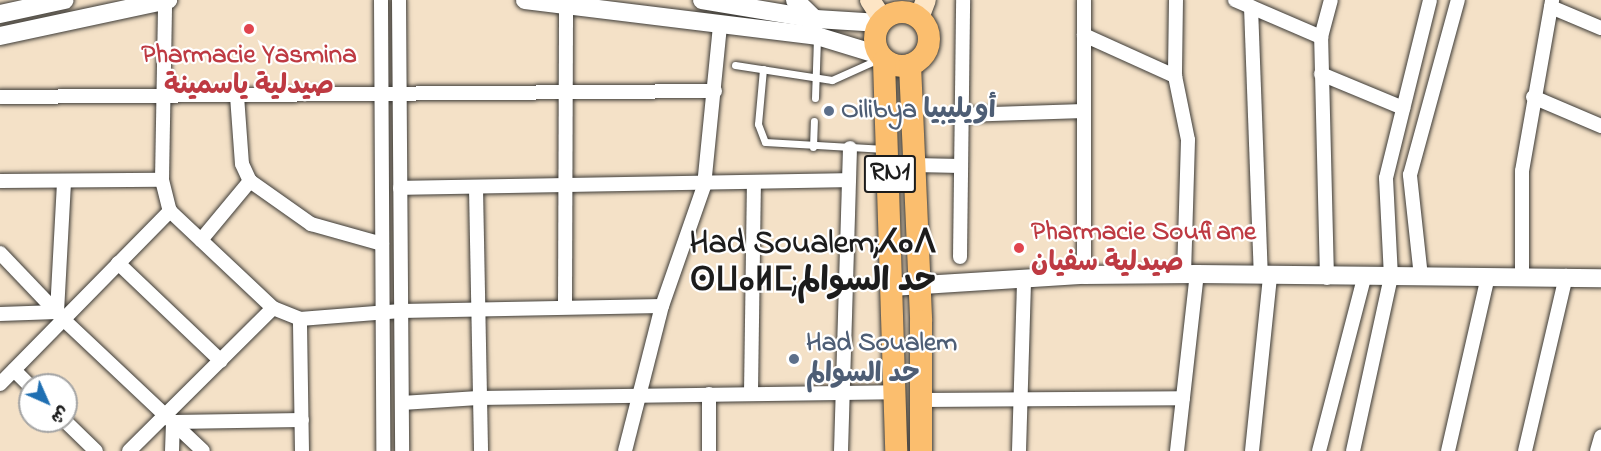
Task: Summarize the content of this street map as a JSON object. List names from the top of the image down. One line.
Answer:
{"streets":{"main road":["RN1"]},"districts":["Had Soualem;ⵃⴰⴷ ⵙⵡⴰⵍⵎ;حد السوالم"],"places":["Pharmacie Yasmina صيدلية ياسمينة","Oilibya أويليبيا","Pharmacie Soufiane صيدلية سفيان","Had Soualem حد السوالم"],"north":"bottom right"}
